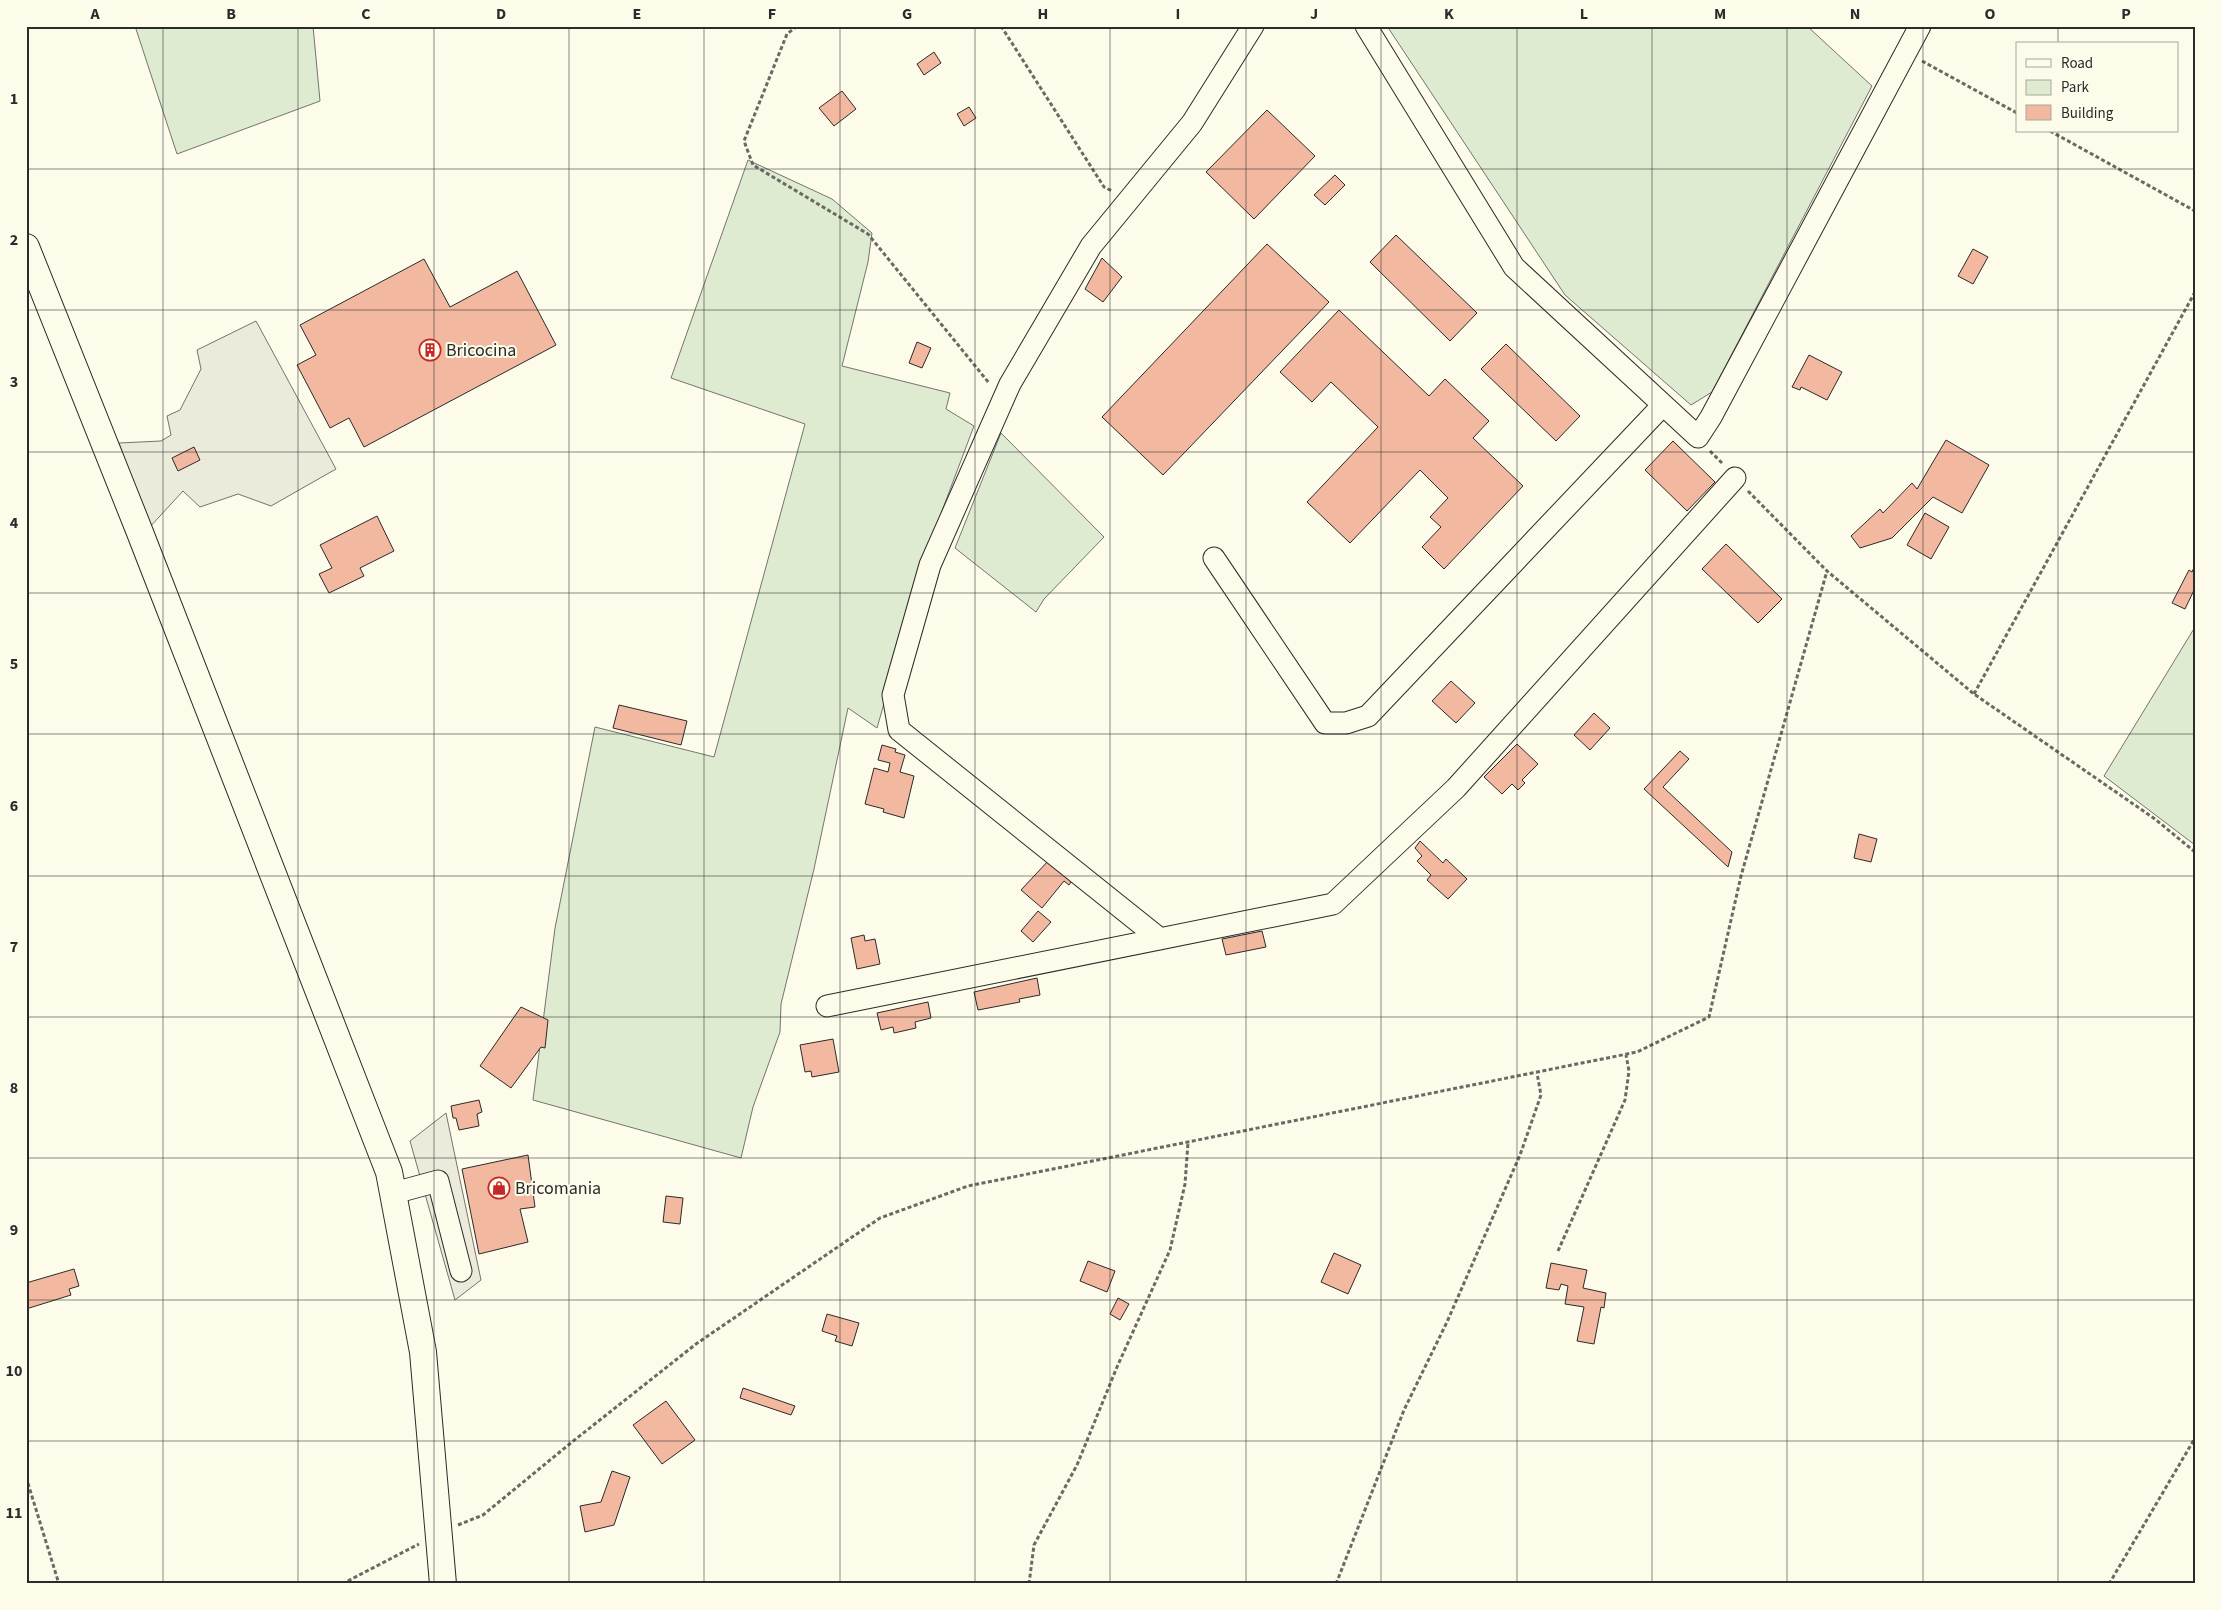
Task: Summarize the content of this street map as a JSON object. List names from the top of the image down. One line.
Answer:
{"places":{"building":["Bricocina"],"shop":["Bricomania"]},"legend":["Road","Park","Building"],"grid":{"columns":["A","B","C","D","E","F","G","H","I","J","K","L","M","N","O","P"],"rows":["1","2","3","4","5","6","7","8","9","10","11"]}}
